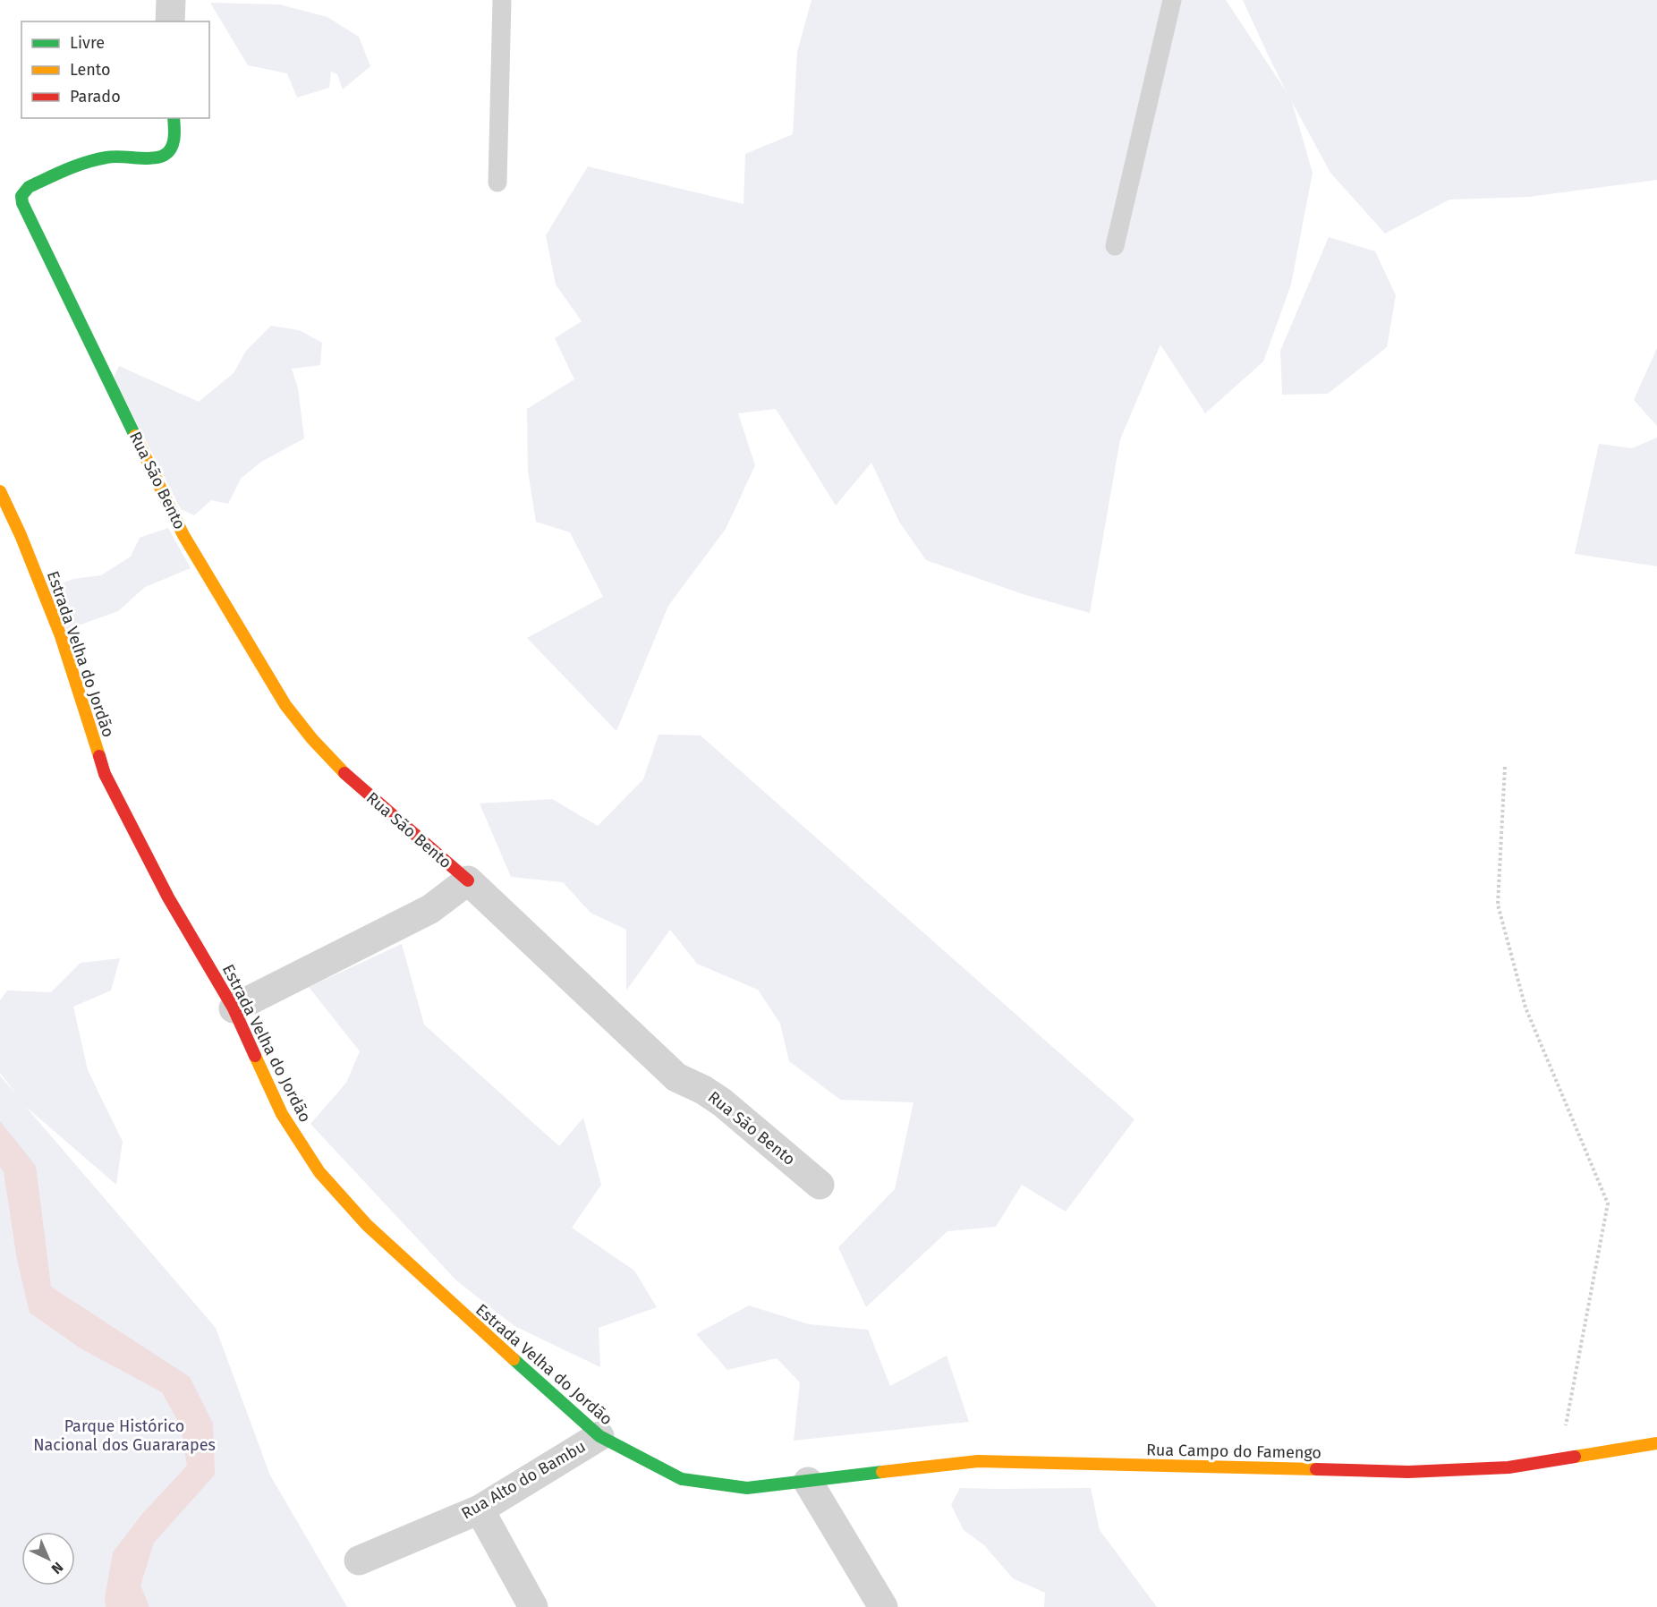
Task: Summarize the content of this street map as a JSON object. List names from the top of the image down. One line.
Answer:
{"streets":{"street":["Rua São Bento","Estrada Velha do Jordão","Rua Campo do Famengo","Rua Alto do Bambu"]},"crossings":[["Rua São Bento","Estrada Velha do Jordão"],["Estrada Velha do Jordão","Rua Campo do Famengo"],["Estrada Velha do Jordão","Rua Alto do Bambu"]],"parks":["Parque Histórico Nacional dos Guararapes"],"legend":["Livre","Lento","Parado"],"north":"bottom right"}
